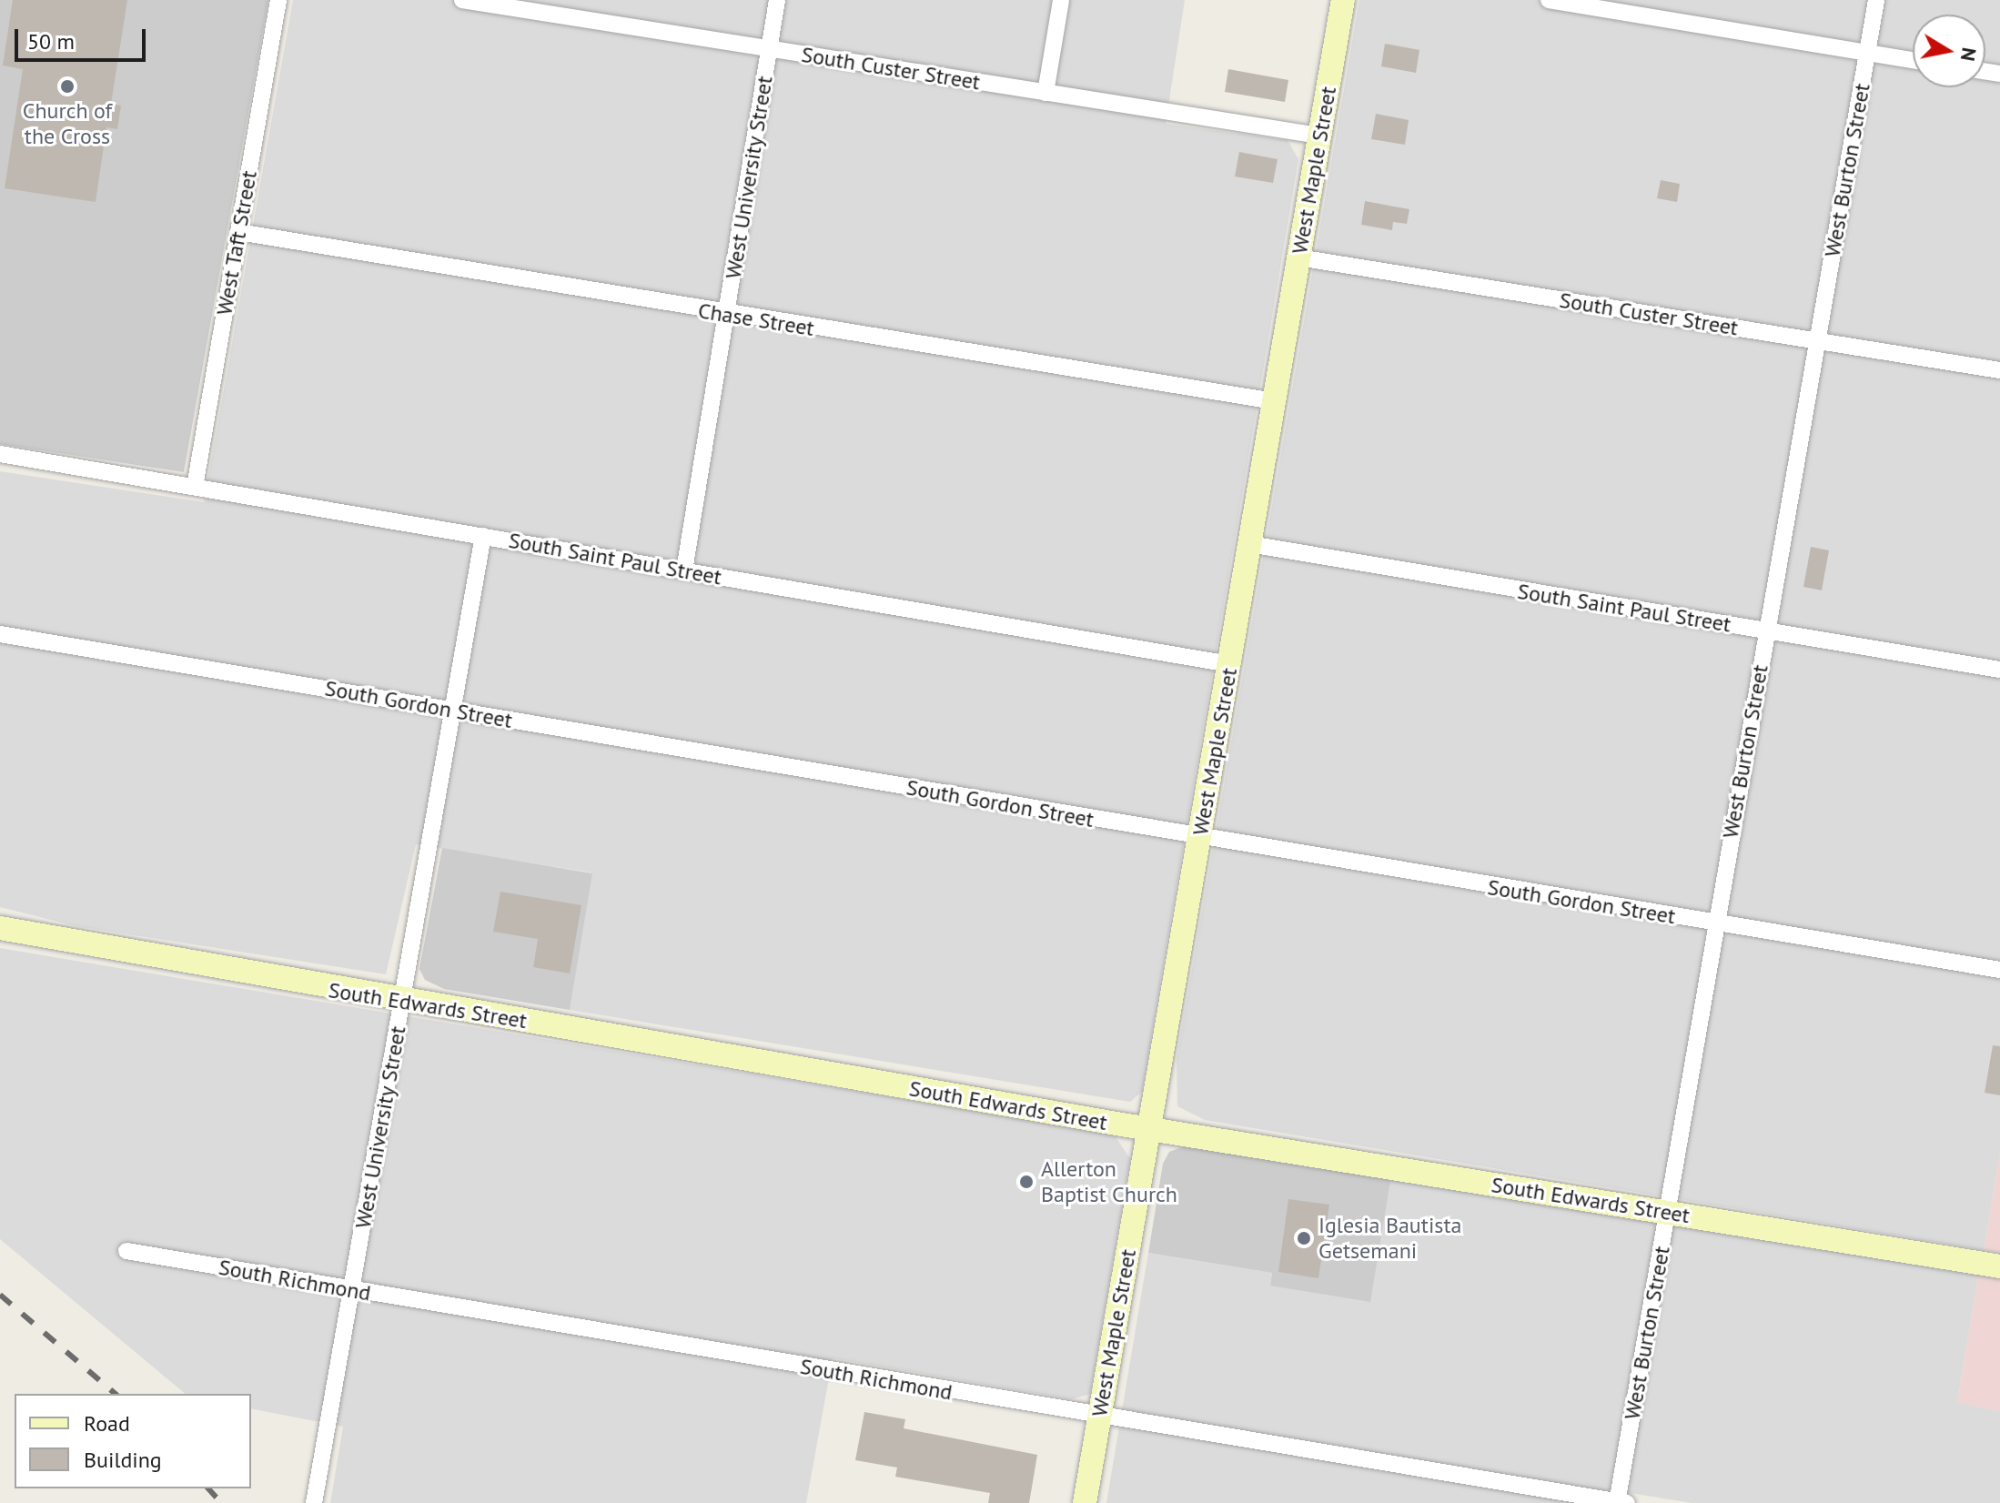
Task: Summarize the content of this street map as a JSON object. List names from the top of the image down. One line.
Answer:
{"streets":{"street":["South Custer Street","West Maple Street","West Burton Street","West University Street","West Taft Street","Chase Street","South Saint Paul Street","South Gordon Street","South Edwards Street","South Richmond"]},"crossings":[["South Custer Street","West Maple Street"],["South Custer Street","West Burton Street"],["South Custer Street","West University Street"],["West Maple Street","Chase Street"],["West Maple Street","South Saint Paul Street"],["West Maple Street","South Gordon Street"],["West Maple Street","South Edwards Street"],["West Maple Street","South Richmond"],["West Burton Street","South Saint Paul Street"],["West Burton Street","South Gordon Street"],["West Burton Street","South Edwards Street"],["West Burton Street","South Richmond"],["West University Street","Chase Street"],["West University Street","South Saint Paul Street"],["West University Street","South Gordon Street"],["West University Street","South Edwards Street"],["West University Street","South Richmond"],["West Taft Street","Chase Street"],["West Taft Street","South Saint Paul Street"]],"places":["Church of the Cross","Allerton Baptist Church","Iglesia Bautista Getsemani"],"legend":["Road","Building"],"scale_bar":"50 m","north":"right"}
